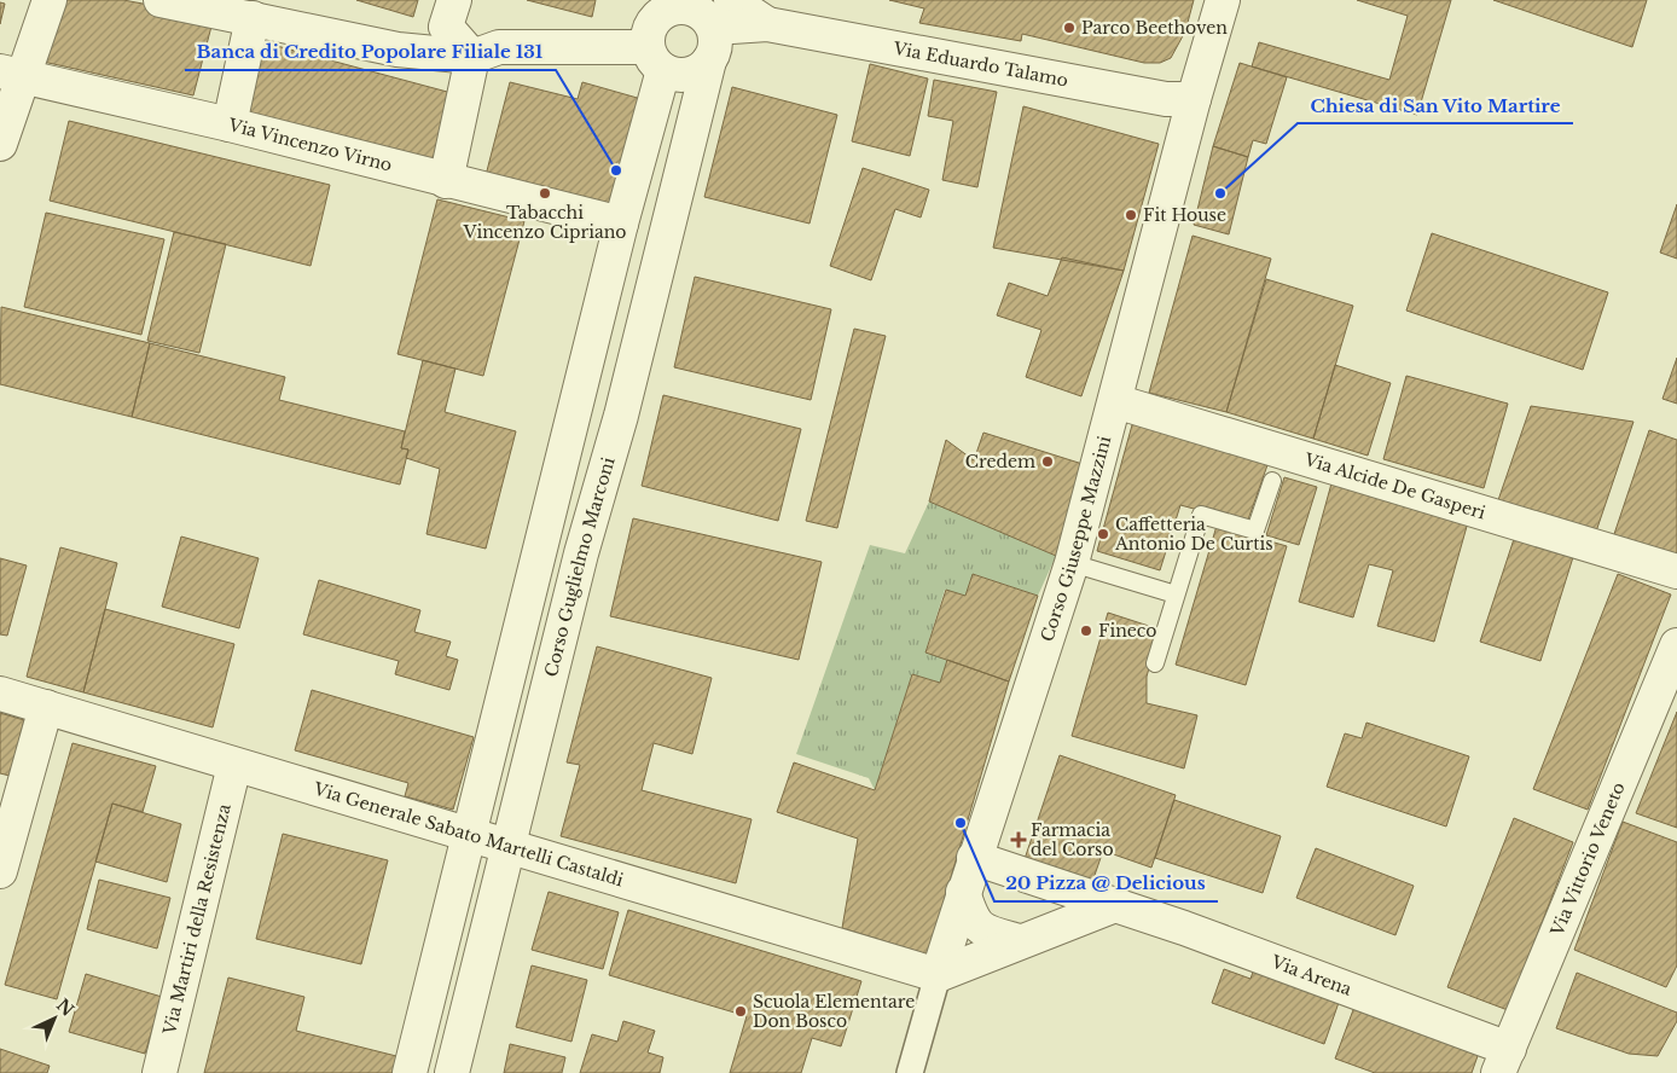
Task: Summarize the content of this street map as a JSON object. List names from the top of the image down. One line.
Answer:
{"streets":{"street":["Via Eduardo Talamo","Via Vincenzo Virno","Via Alcide De Gasperi","Corso Giuseppe Mazzini","Corso Guglielmo Marconi","Via Generale Sabato Martelli Castaldi","Via Vittorio Veneto","Via Martiri della Resistenza","Via Arena"]},"crossings":[["Via Eduardo Talamo","Corso Giuseppe Mazzini"],["Via Eduardo Talamo","Corso Guglielmo Marconi"],["Via Alcide De Gasperi","Corso Giuseppe Mazzini"],["Corso Giuseppe Mazzini","Via Generale Sabato Martelli Castaldi"],["Corso Giuseppe Mazzini","Via Arena"],["Corso Guglielmo Marconi","Via Generale Sabato Martelli Castaldi"],["Via Generale Sabato Martelli Castaldi","Via Martiri della Resistenza"],["Via Vittorio Veneto","Via Arena"]],"places":{"other":["Parco Beethoven","Banca di Credito Popolare Filiale 131","Tabacchi Vincenzo Cipriano","Chiesa di San Vito Martire","Fit House","Credem","Caffetteria Antonio De Curtis","Fineco","20 Pizza @ Delicious","Scuola Elementare Don Bosco"],"health":["Farmacia del Corso"]},"north":"top right"}
